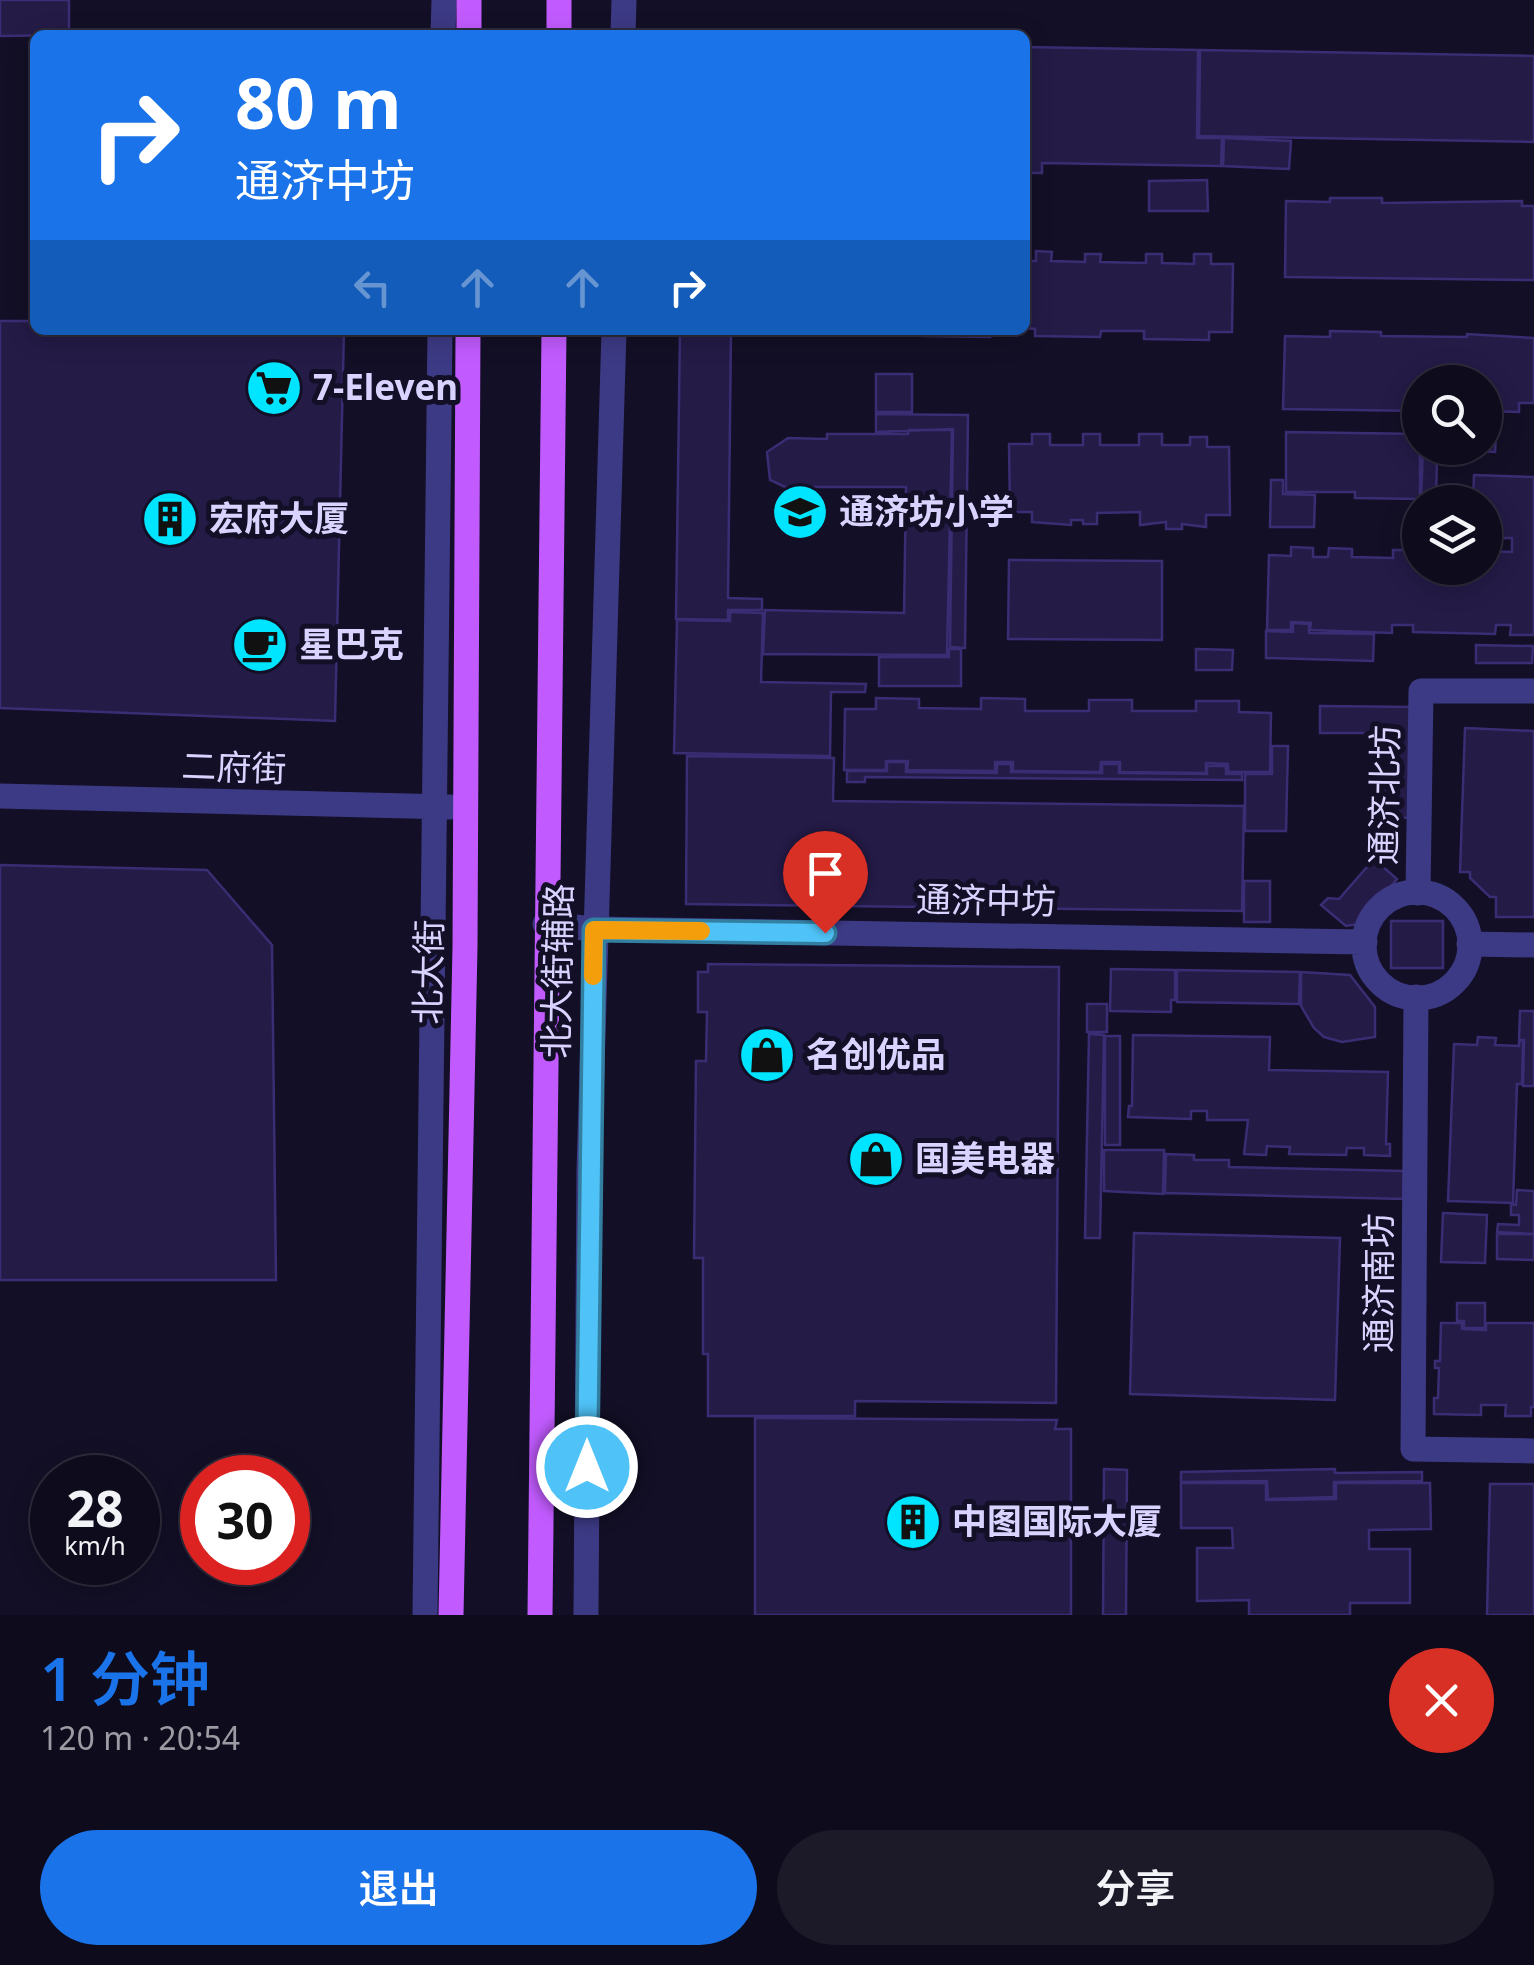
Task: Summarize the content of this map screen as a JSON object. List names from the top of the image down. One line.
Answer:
{"streets":{"main road":["北大街"],"street":["二府街","通济北坊","通济中坊","北大街辅路","通济南坊"]},"crossings":[["二府街","北大街"],["通济北坊","通济中坊"],["通济北坊","通济南坊"],["通济中坊","北大街辅路"],["通济中坊","通济南坊"]],"places":{"supermarket":["7-Eleven"],"school or university":["通济坊小学"],"building":["宏府大厦","中图国际大厦"],"cafe":["星巴克"],"shop":["名创优品","国美电器"]},"page":{"turn":["80 m","通济中坊"],"speed":"28 km/h","limit":"30","heading":["1 分钟","120 m · 20:54"],"buttons":["退出","分享"]}}
